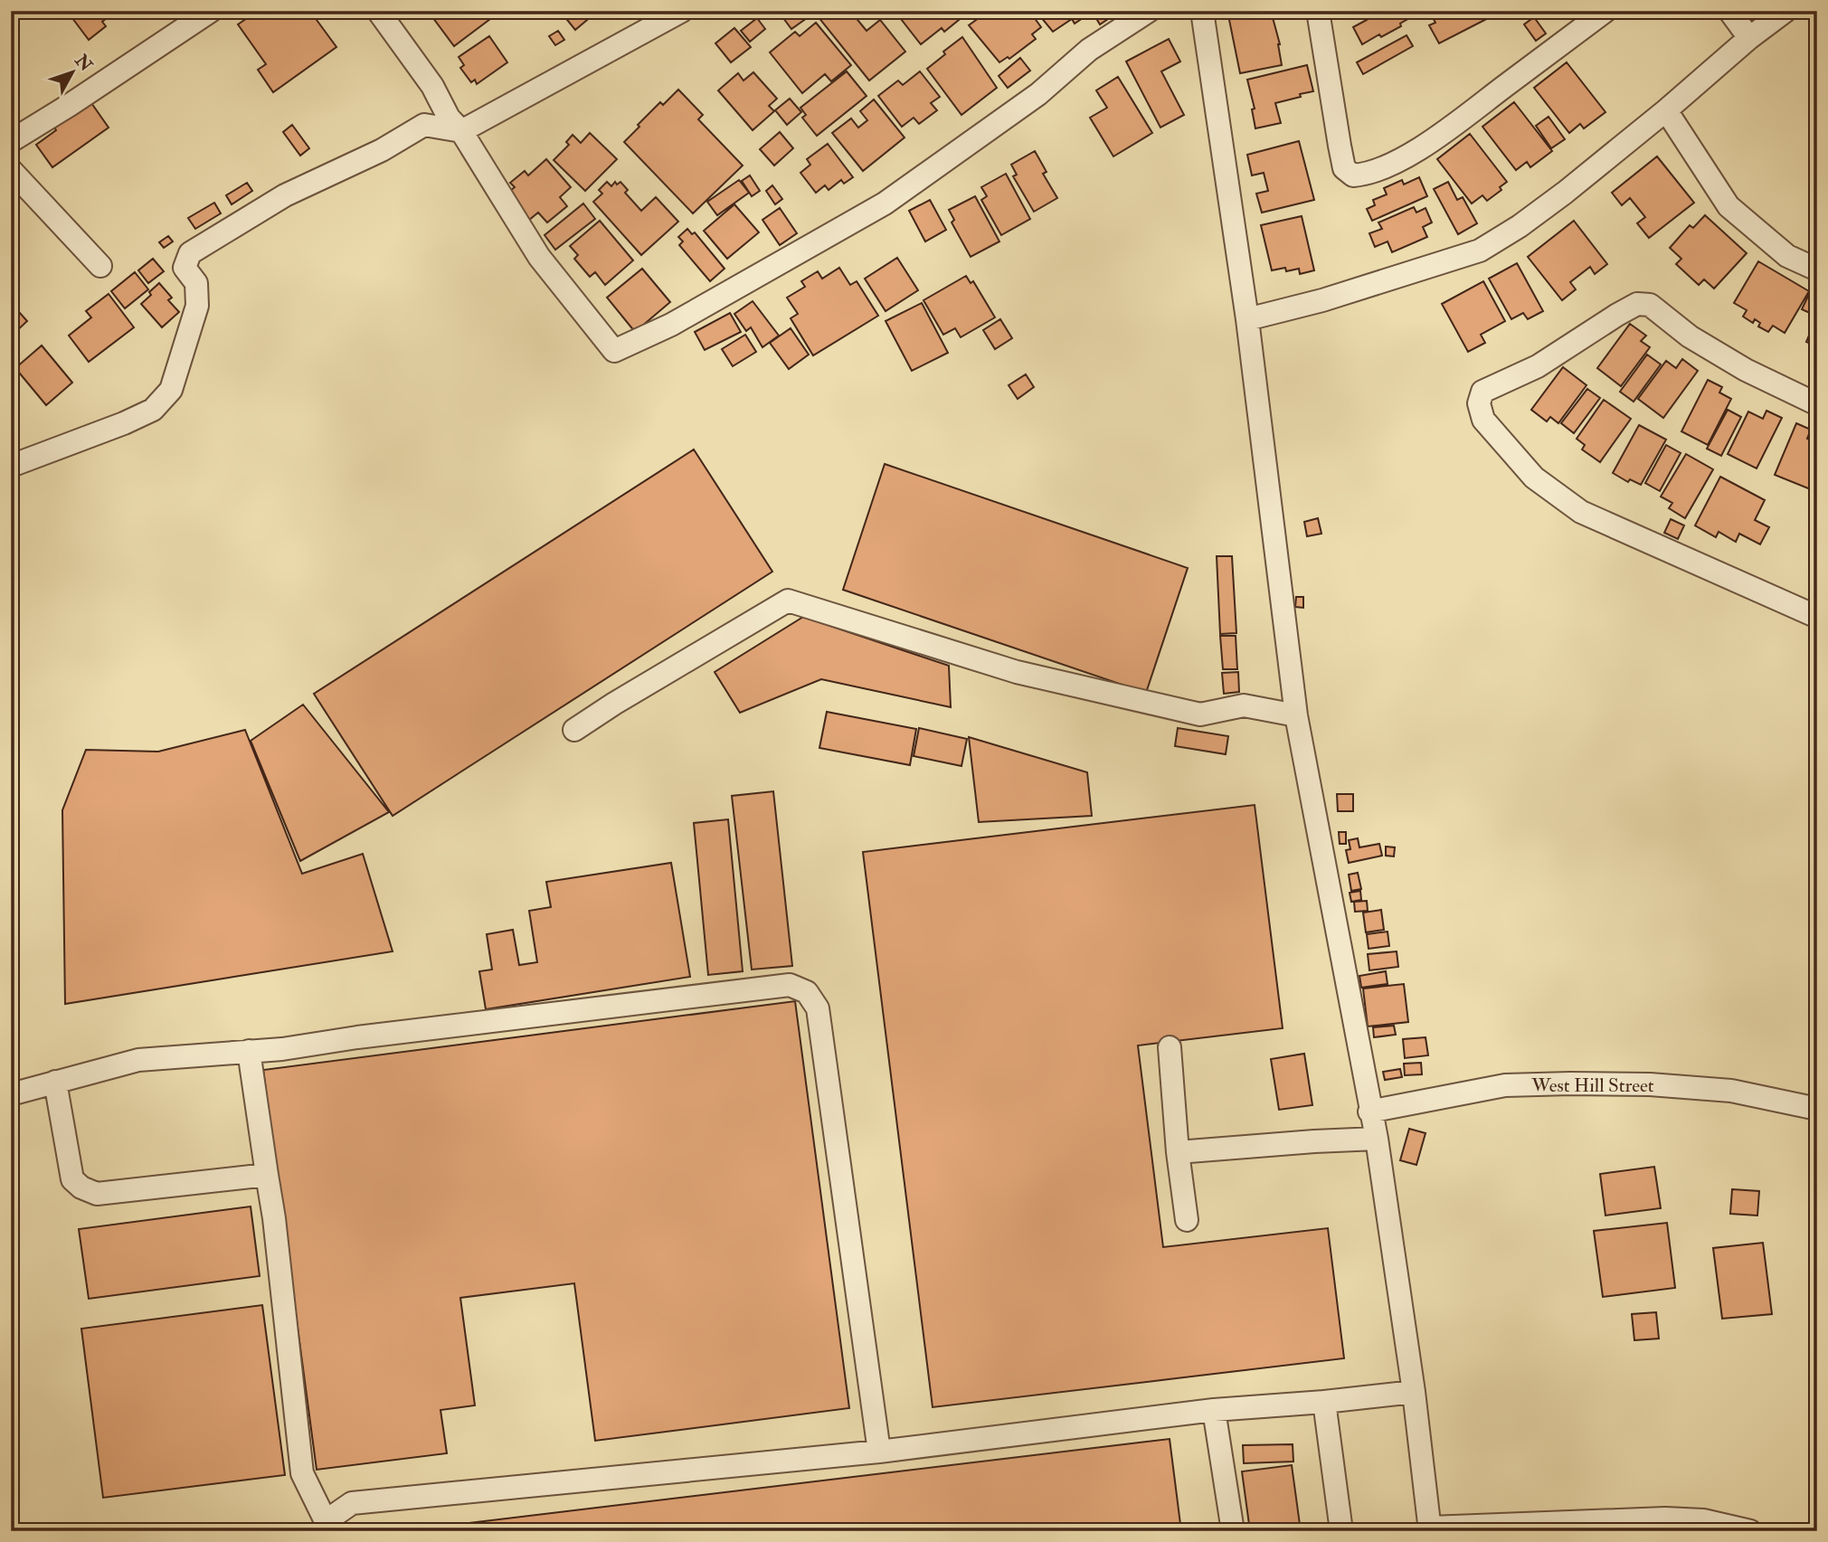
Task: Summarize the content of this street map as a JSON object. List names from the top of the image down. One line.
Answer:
{"streets":{"street":["West Hill Street"]},"north":"top right"}
